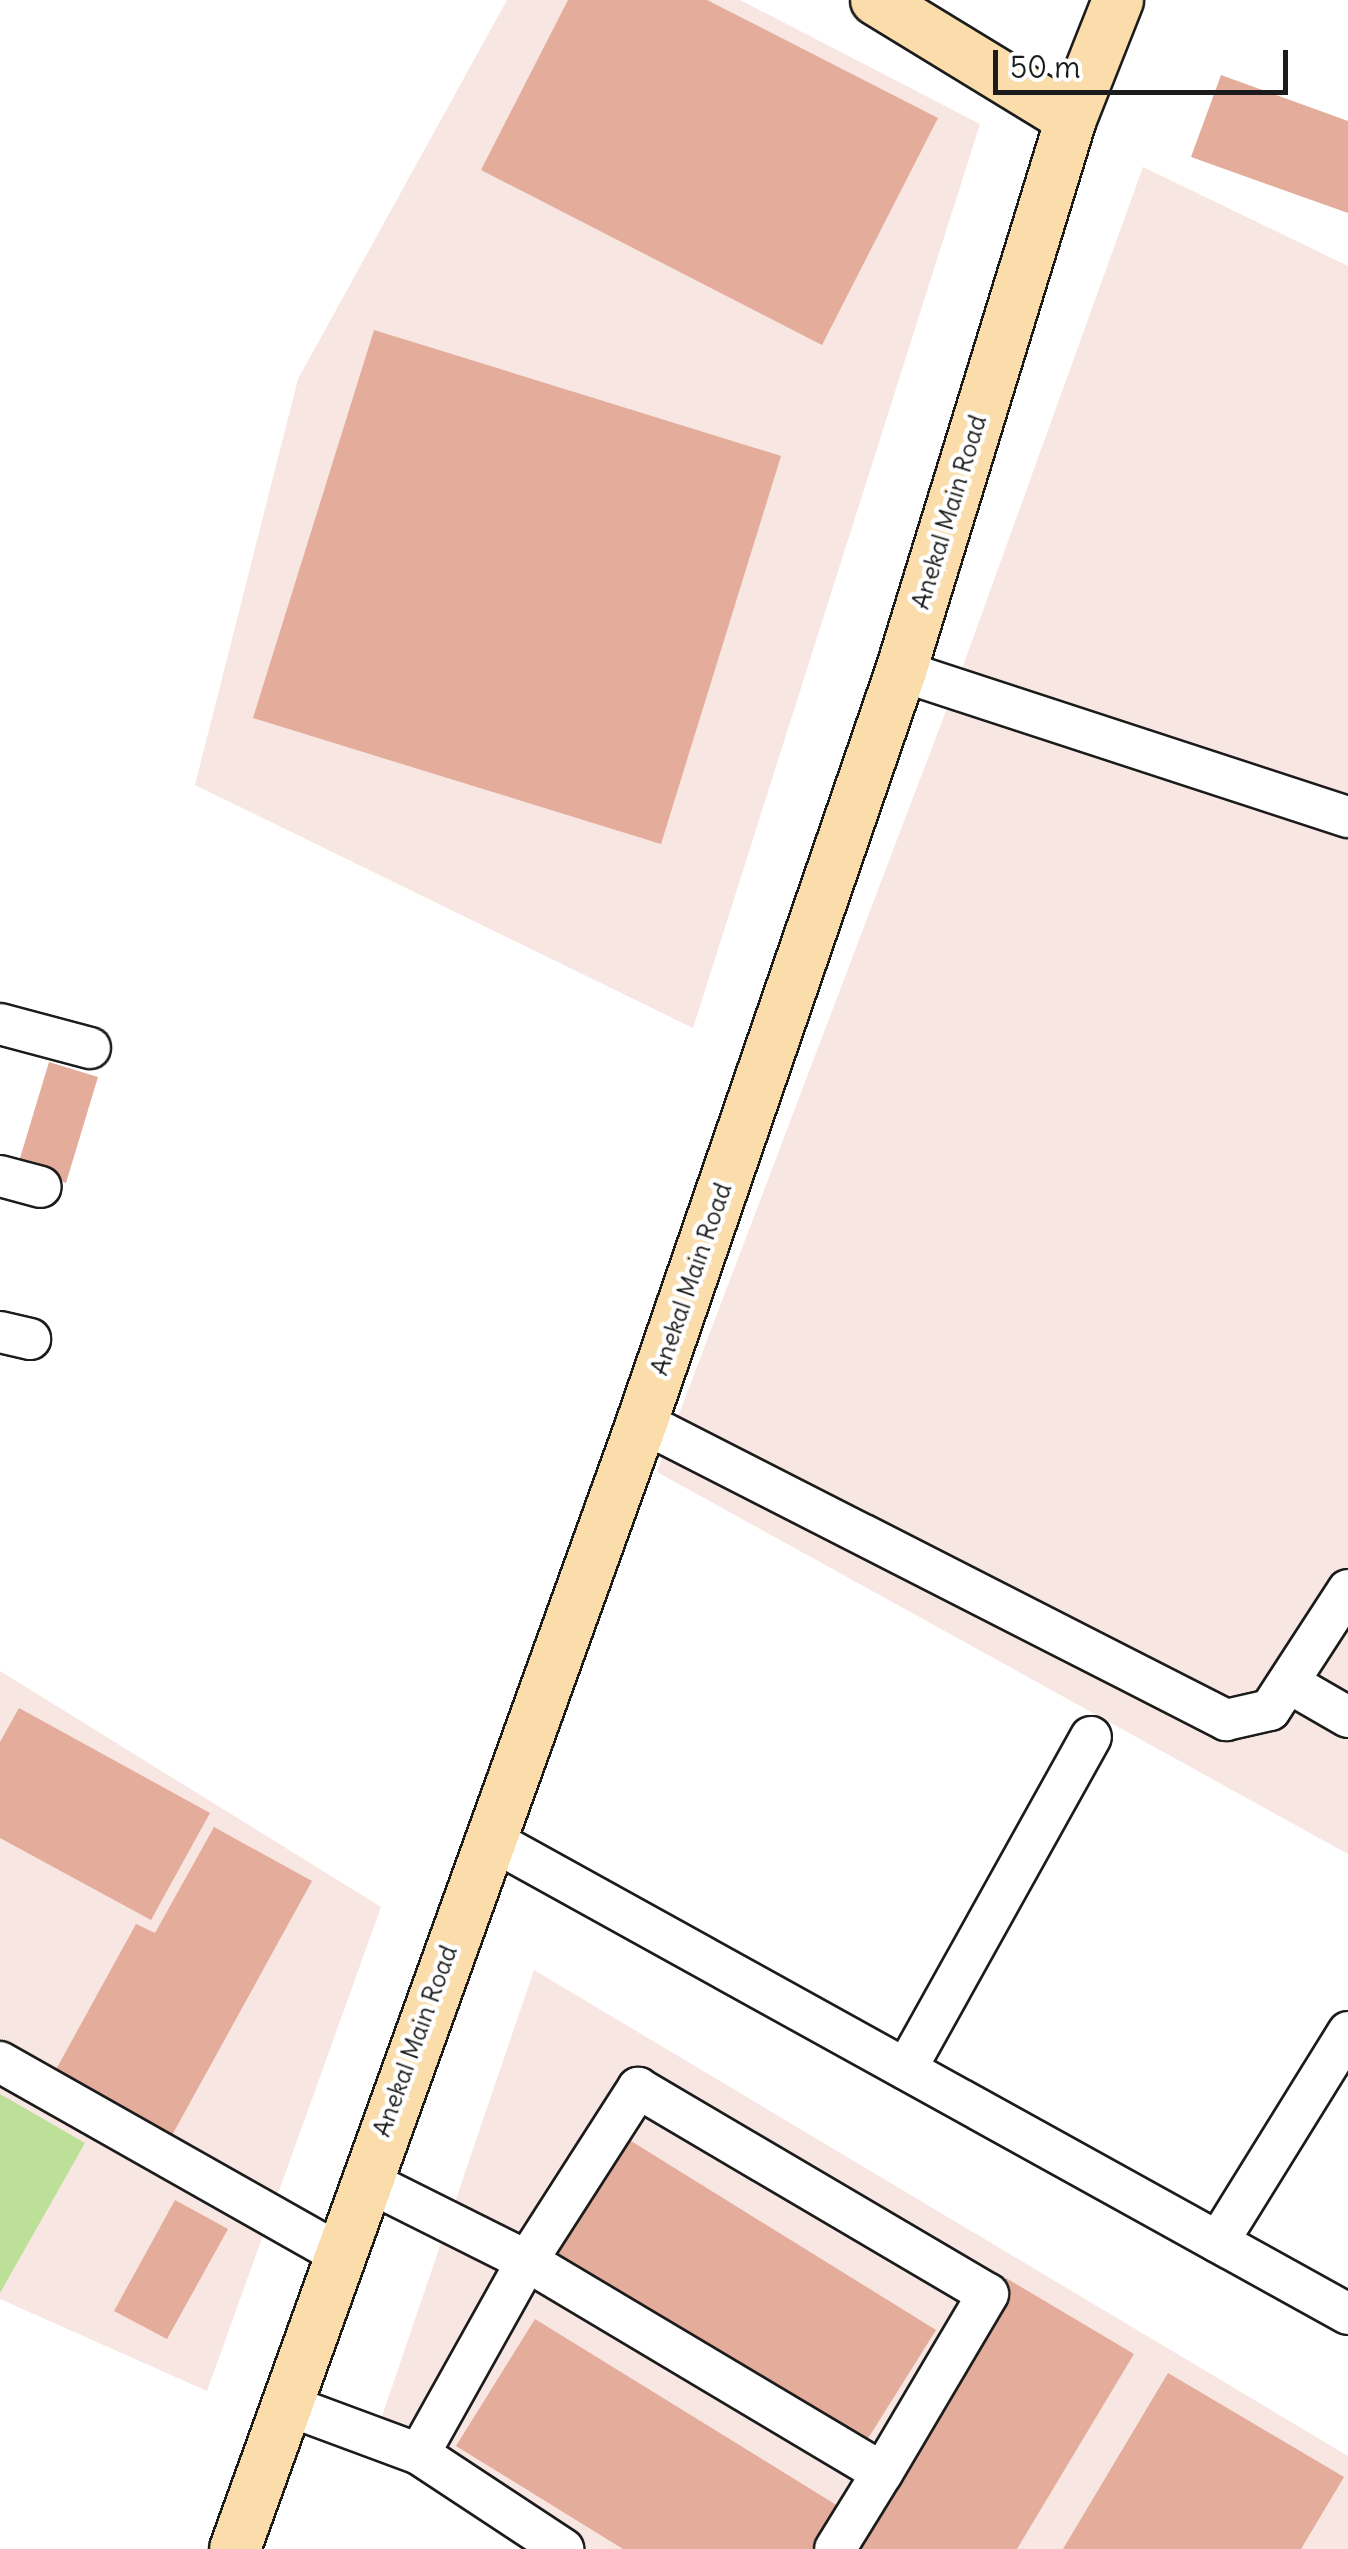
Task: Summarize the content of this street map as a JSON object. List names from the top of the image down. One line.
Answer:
{"streets":{"main road":["Anekal Main Road"]},"scale_bar":"50 m"}
